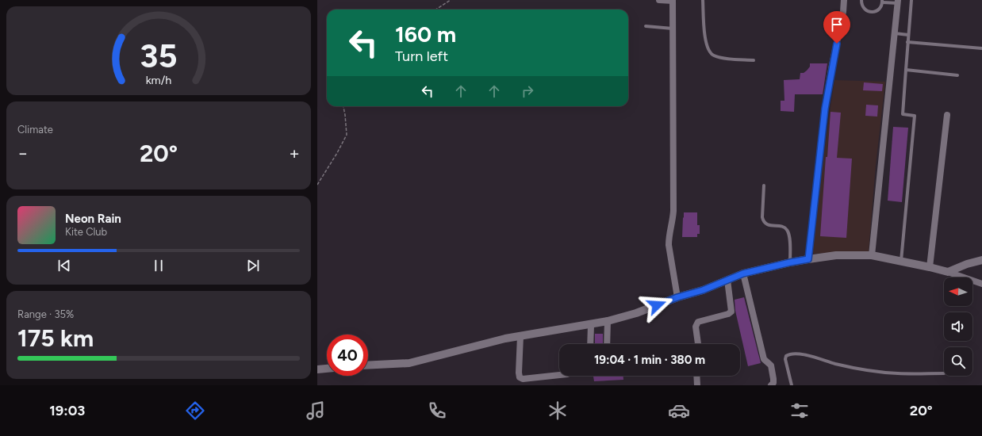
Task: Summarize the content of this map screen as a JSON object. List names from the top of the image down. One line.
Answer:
{"north":"left","page":{"turn":["160 m","Turn left"],"tile":["Climate",["Range · 35%","175 km"]],"heat":["−","20°","+"],"song":["Neon Rain","Kite Club"],"limit":"40","trip":"19:04 · 1 min · 380 m","tabs":["19:03","20°"],"gauge":["35","km/h"]}}
